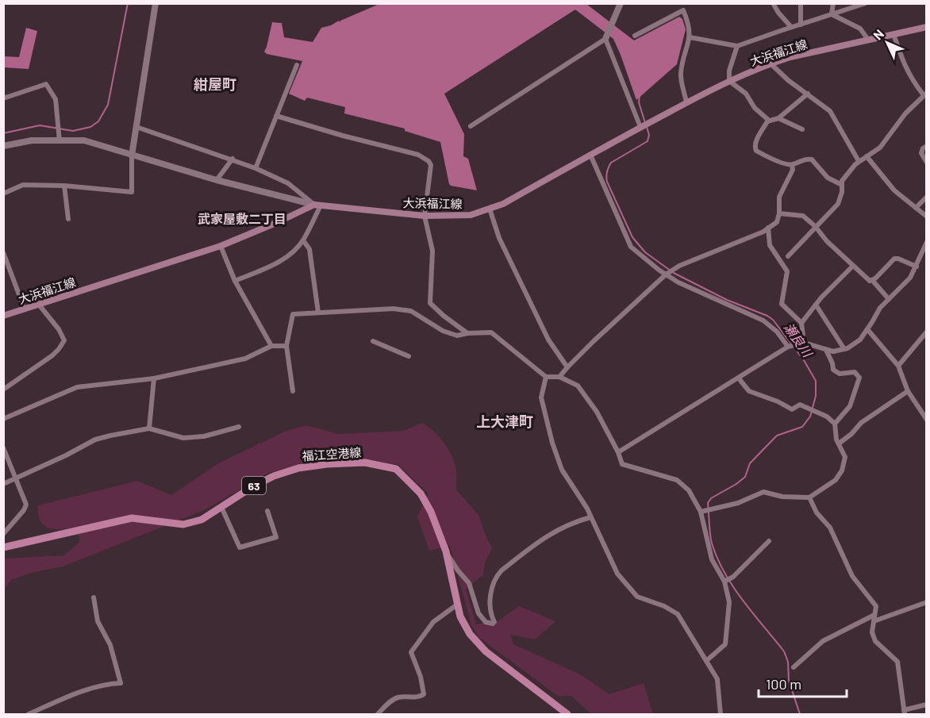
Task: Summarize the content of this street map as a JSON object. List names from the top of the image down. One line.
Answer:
{"streets":{"main road":["大浜福江線","福江空港線","63"]},"districts":["紺屋町","武家屋敷二丁目","上大津町"],"water":["瀬良川"],"scale_bar":"100 m","north":"top left"}
